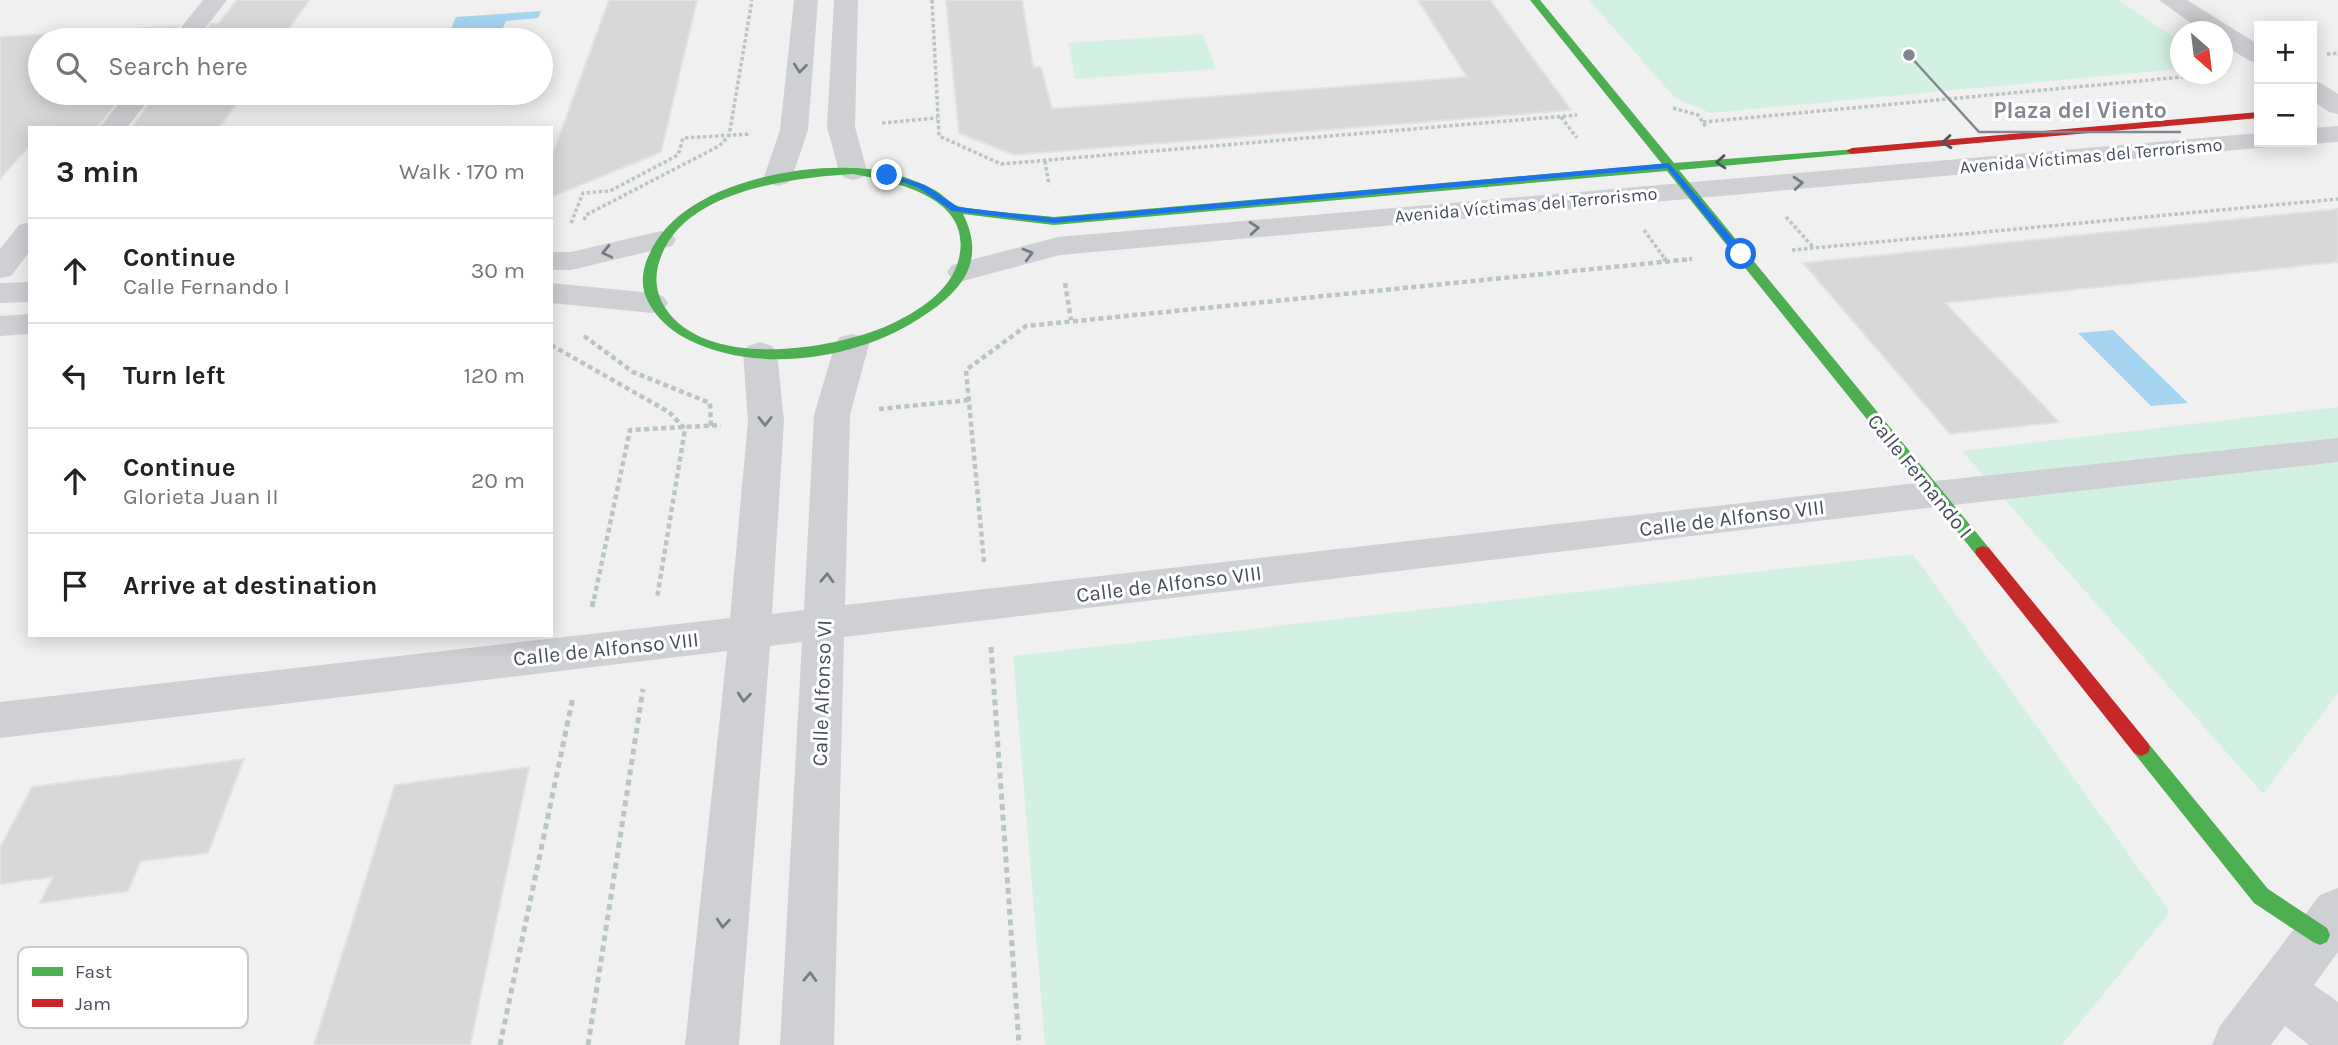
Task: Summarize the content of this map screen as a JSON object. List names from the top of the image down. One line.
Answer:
{"streets":{"street":["Avenida Víctimas del Terrorismo","Calle Fernando I","Calle de Alfonso VIII","Calle Alfonso VI"]},"crossings":[["Avenida Víctimas del Terrorismo","Calle Fernando I"],["Calle Fernando I","Calle de Alfonso VIII"],["Calle de Alfonso VIII","Calle Alfonso VI"]],"places":["Plaza del Viento"],"legend":["Fast","Jam"],"north":"bottom right","page":{"map_buttons":["+","−"],"search":"Search here","heading":["3 min","Walk · 170 m"],"list":[["Continue","Calle Fernando I","30 m"],["Turn left","120 m"],["Continue","Glorieta Juan II","20 m"],"Arrive at destination"]}}
